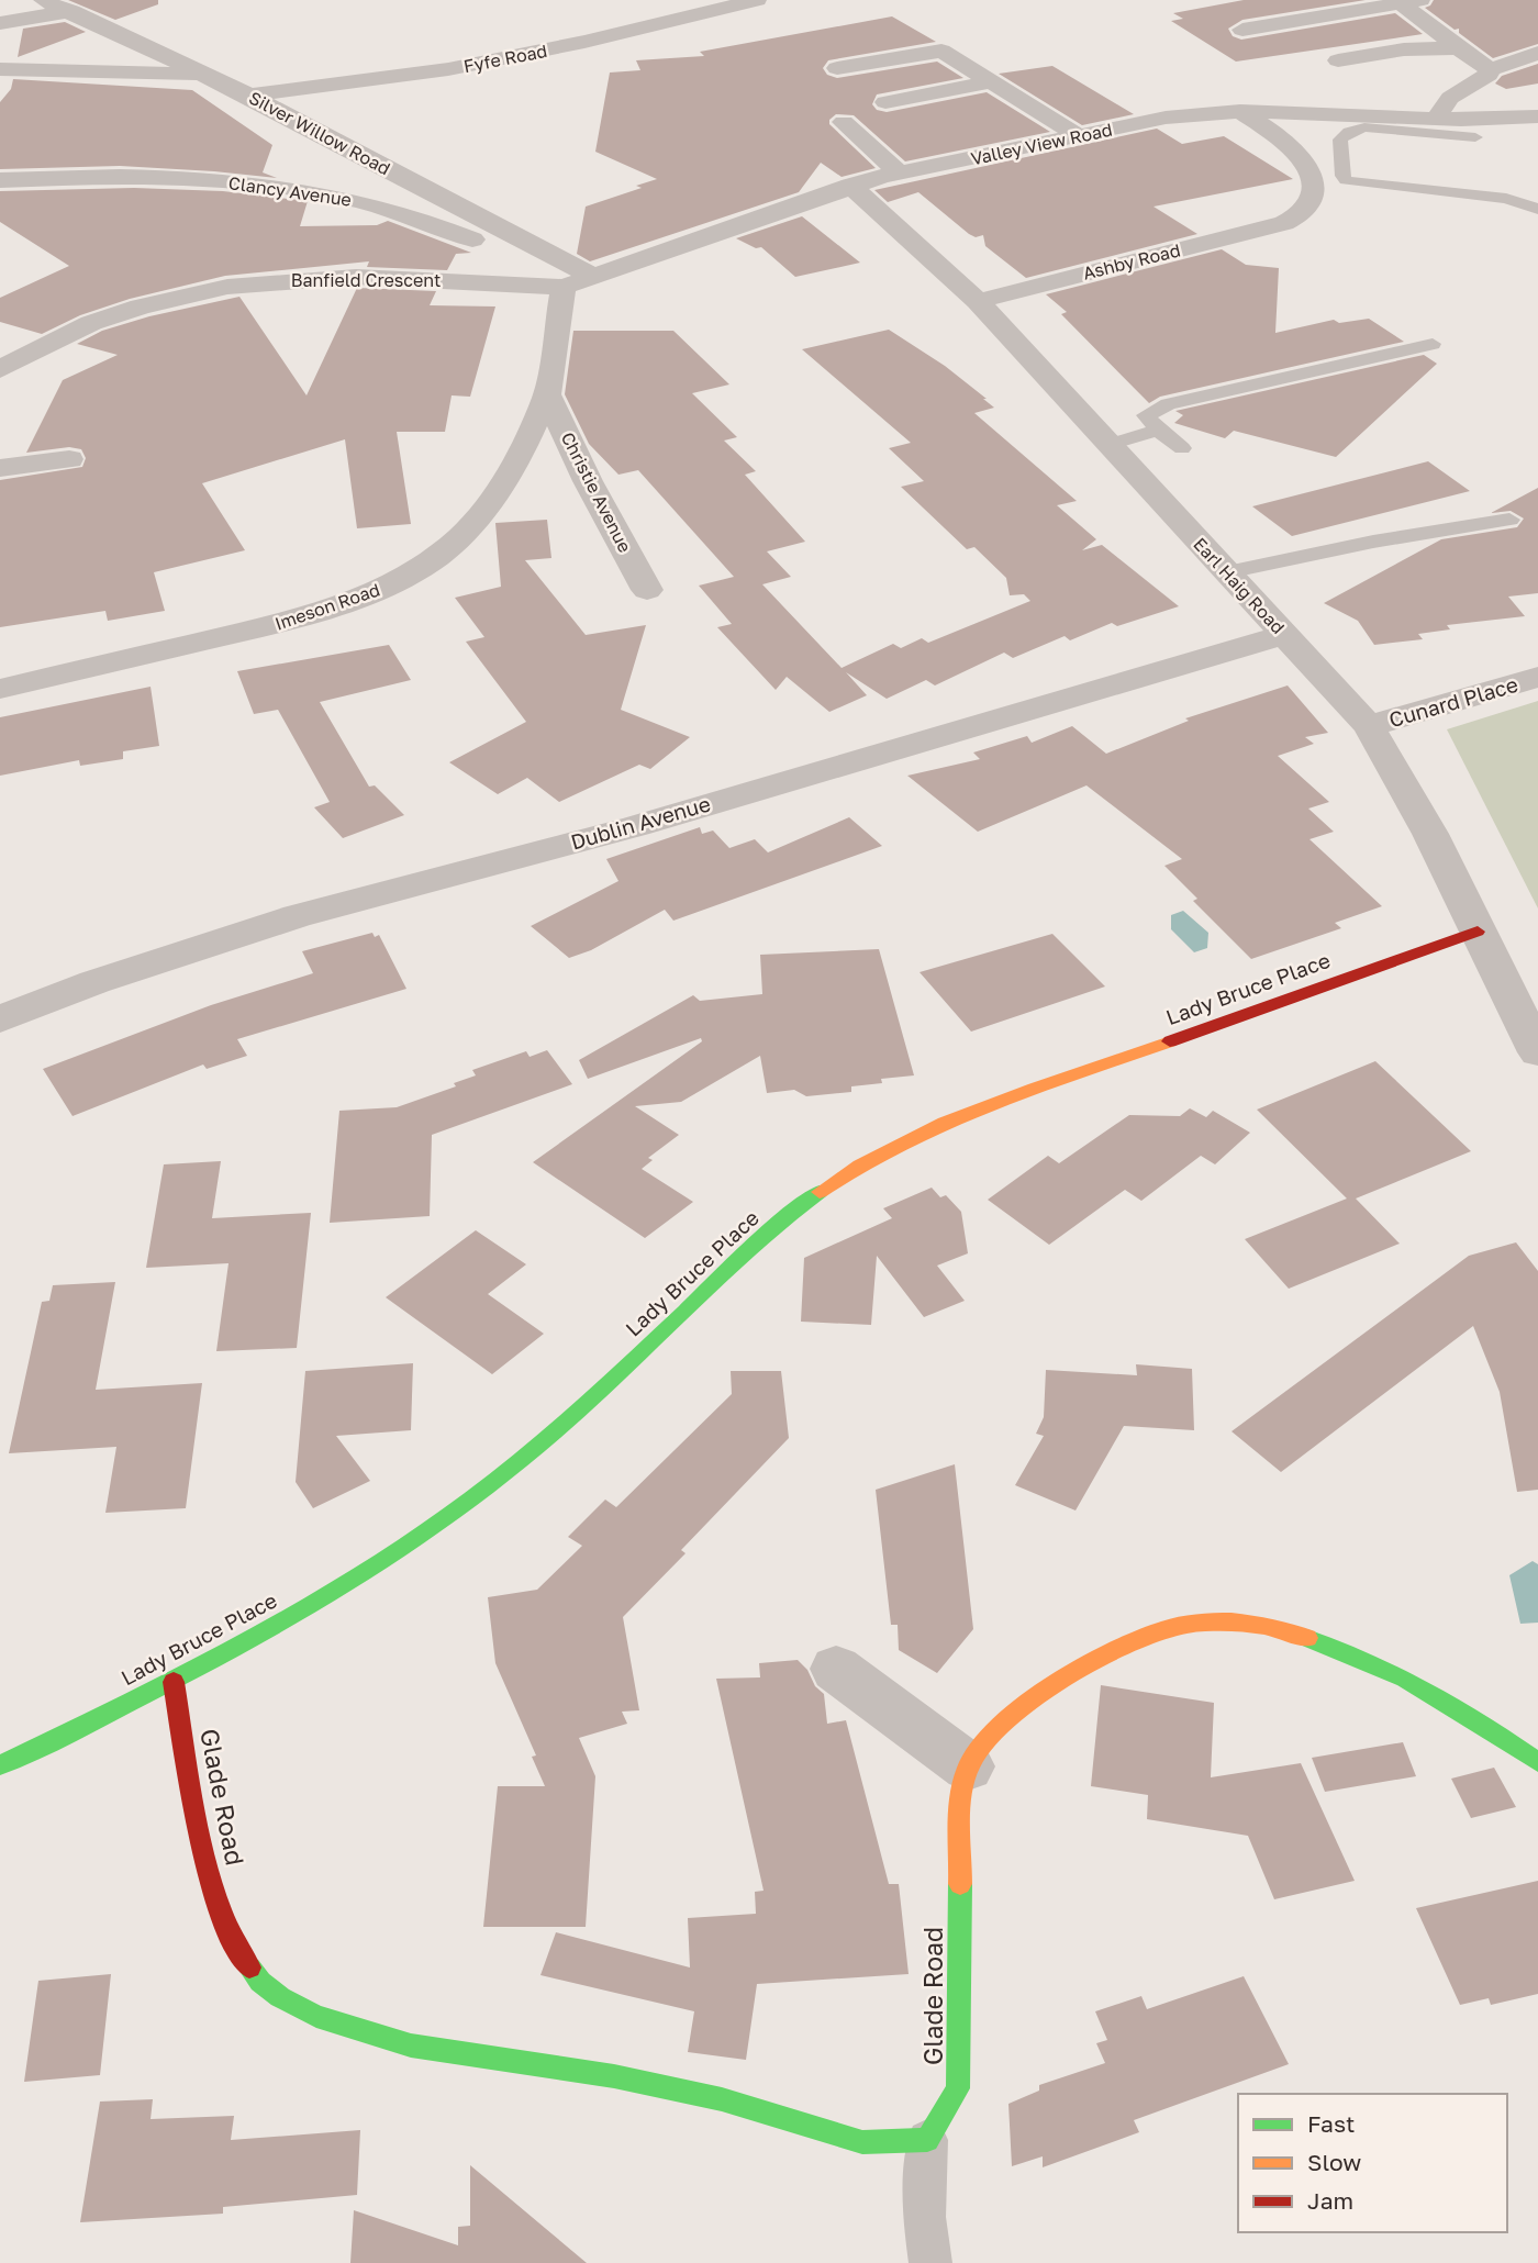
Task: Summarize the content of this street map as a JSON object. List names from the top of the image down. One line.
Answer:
{"streets":{"street":["Fyfe Road","Silver Willow Road","Valley View Road","Clancy Avenue","Ashby Road","Banfield Crescent","Christie Avenue","Earl Haig Road","Imeson Road","Cunard Place","Dublin Avenue","Lady Bruce Place","Glade Road"]},"crossings":[["Fyfe Road","Silver Willow Road"],["Silver Willow Road","Valley View Road"],["Silver Willow Road","Clancy Avenue"],["Silver Willow Road","Banfield Crescent"],["Silver Willow Road","Imeson Road"],["Valley View Road","Clancy Avenue"],["Valley View Road","Ashby Road"],["Valley View Road","Banfield Crescent"],["Valley View Road","Earl Haig Road"],["Valley View Road","Imeson Road"],["Clancy Avenue","Banfield Crescent"],["Clancy Avenue","Imeson Road"],["Ashby Road","Earl Haig Road"],["Banfield Crescent","Imeson Road"],["Christie Avenue","Imeson Road"],["Earl Haig Road","Cunard Place"],["Earl Haig Road","Dublin Avenue"],["Earl Haig Road","Lady Bruce Place"],["Lady Bruce Place","Glade Road"]],"legend":["Fast","Slow","Jam"]}
